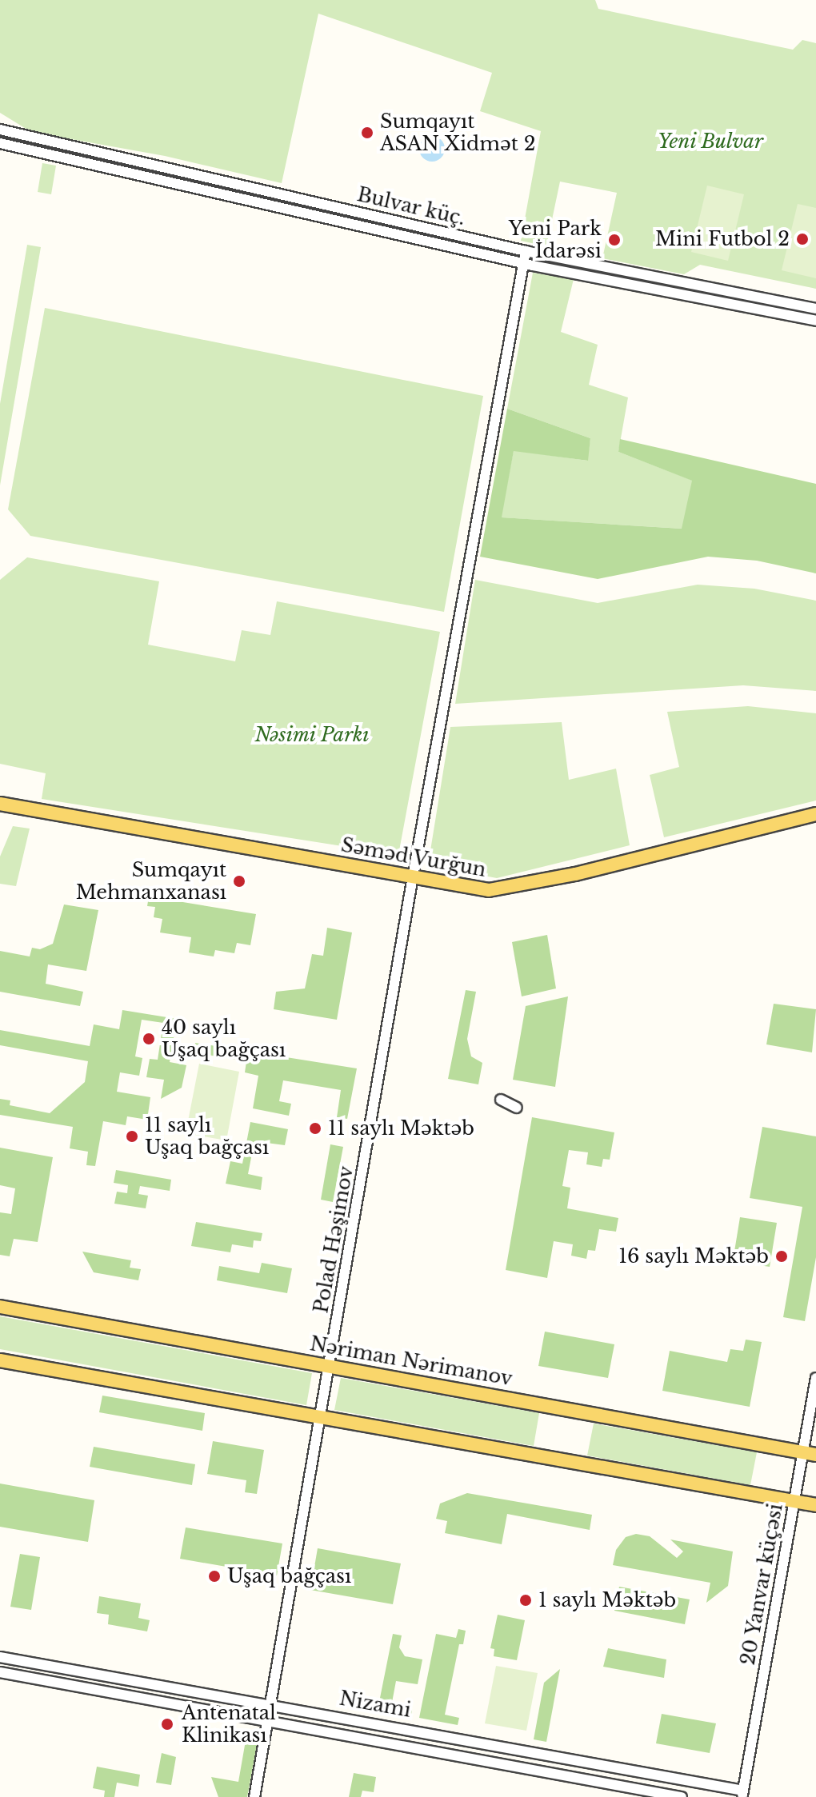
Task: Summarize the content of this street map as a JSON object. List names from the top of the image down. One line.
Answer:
{"streets":{"main road":["Səməd Vurğun","Nəriman Nərimanov"],"street":["Bulvar küç.","Polad Həşimov","20 Yanvar küçəsi","Nizami"]},"crossings":[["Bulvar küç.","Polad Həşimov"],["Səməd Vurğun","Polad Həşimov"],["Polad Həşimov","Nəriman Nərimanov"],["Polad Həşimov","Nizami"],["Nəriman Nərimanov","20 Yanvar küçəsi"],["20 Yanvar küçəsi","Nizami"]],"parks":["Yeni Bulvar","Nəsimi Parkı"],"places":["Sumqayıt ASAN Xidmət 2","Mini Futbol 2","Yeni Park İdarəsi","Sumqayıt Mehmanxanası","40 saylı Uşaq bağçası","11 saylı Məktəb","11 saylı Uşaq bağçası","16 saylı Məktəb","Uşaq bağçası","1 saylı Məktəb","Antenatal Klinikası"]}
